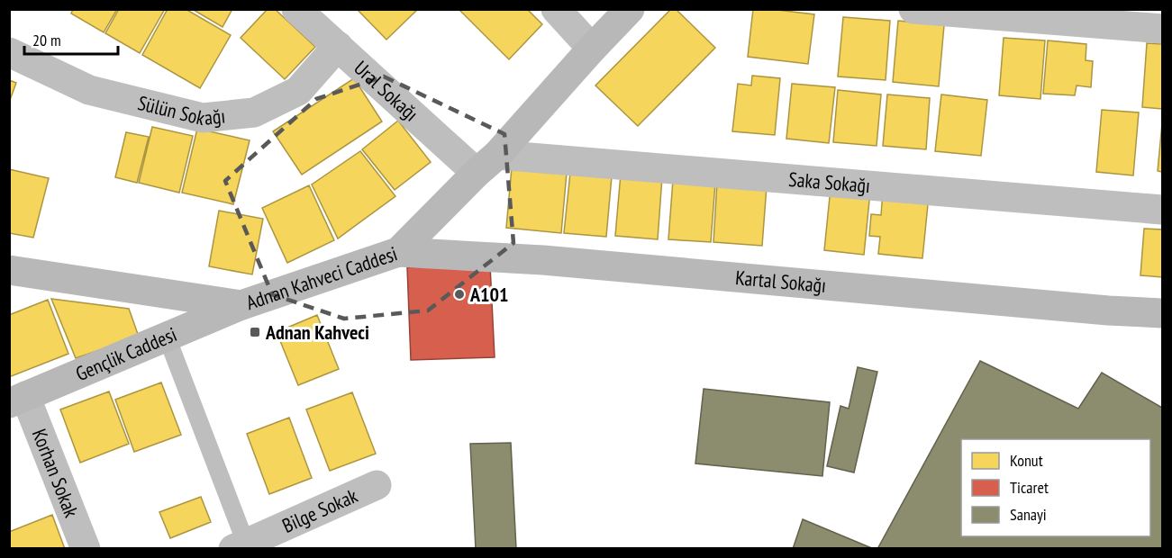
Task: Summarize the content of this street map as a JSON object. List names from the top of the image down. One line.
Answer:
{"streets":{"main road":["Adnan Kahveci Caddesi","Kartal Sokağı","Gençlik Caddesi"],"street":["Ural Sokağı","Sülün Sokağı","Saka Sokağı","Korhan Sokak","Bilge Sokak"]},"crossings":[["Ural Sokağı","Sülün Sokağı"],["Ural Sokağı","Saka Sokağı"],["Ural Sokağı","Adnan Kahveci Caddesi"],["Saka Sokağı","Adnan Kahveci Caddesi"],["Adnan Kahveci Caddesi","Kartal Sokağı"],["Adnan Kahveci Caddesi","Gençlik Caddesi"],["Gençlik Caddesi","Korhan Sokak"]],"places":{"other":["A101"],"transit":["Adnan Kahveci"]},"legend":["Konut","Ticaret","Sanayi"],"scale_bar":"20 m"}
